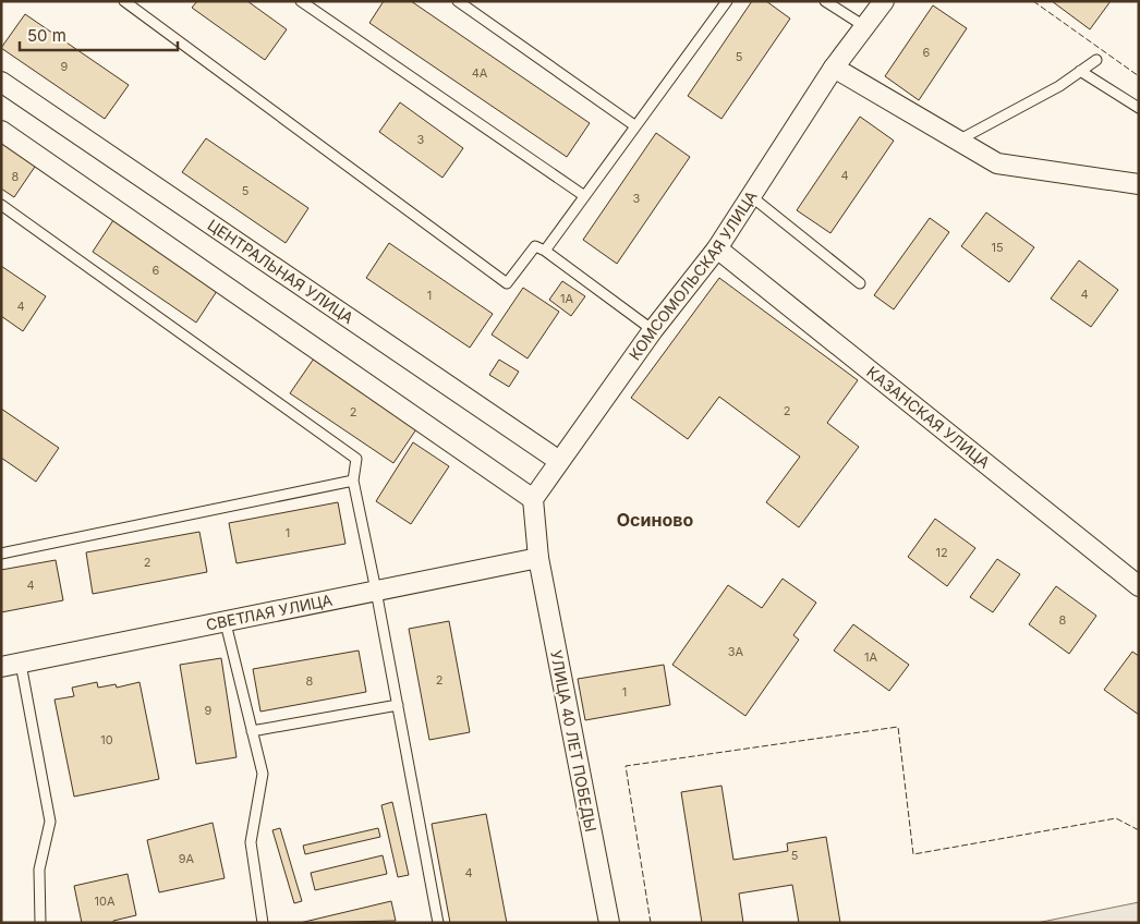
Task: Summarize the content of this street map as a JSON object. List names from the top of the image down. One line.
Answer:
{"streets":{"street":["ЦЕНТРАЛЬНАЯ УЛИЦА","КОМСОМОЛЬСКАЯ УЛИЦА","КАЗАНСКАЯ УЛИЦА","СВЕТЛАЯ УЛИЦА","УЛИЦА 40 ЛЕТ ПОБЕДЫ"]},"crossings":[["ЦЕНТРАЛЬНАЯ УЛИЦА","КОМСОМОЛЬСКАЯ УЛИЦА"],["КОМСОМОЛЬСКАЯ УЛИЦА","КАЗАНСКАЯ УЛИЦА"],["СВЕТЛАЯ УЛИЦА","УЛИЦА 40 ЛЕТ ПОБЕДЫ"]],"districts":["Осиново"],"house_numbers":["6","5","9","4А","3","4","8","5","3","15","6","4","1","1А","4","2","2","1","12","2","4","8","3А","1А","2","8","1","9","10","5","9А","4","10А"],"scale_bar":"50 m"}
